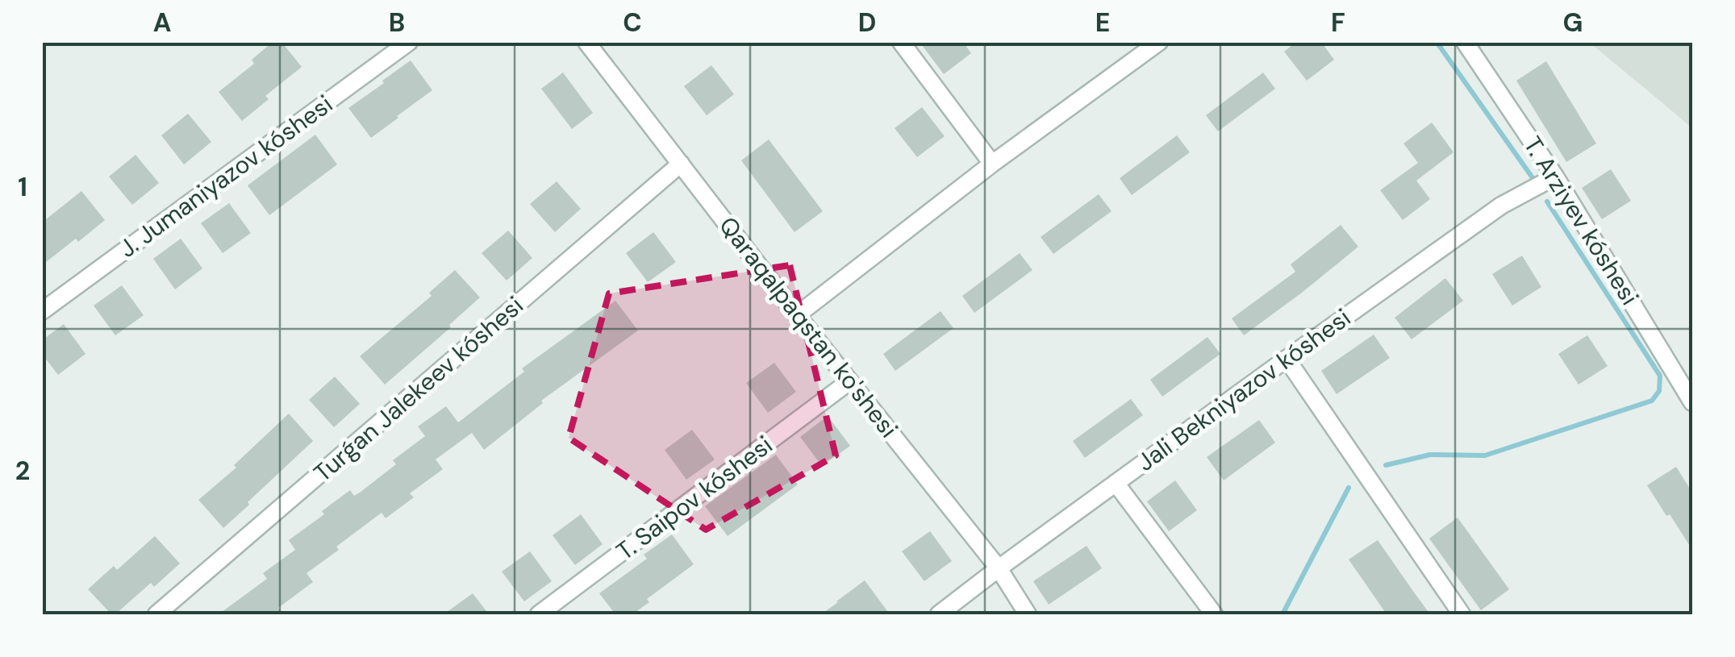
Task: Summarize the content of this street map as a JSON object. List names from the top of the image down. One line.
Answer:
{"streets":{"street":["J. Jumaniyazov kóshesi","T. Arziyev kóshesi","Qaraqalpaqstan ko'shesi","Turǵan Jalekeev kóshesi","Jali Bekniyazov kóshesi","T. Saipov kóshesi"]},"crossings":[["T. Arziyev kóshesi","Jali Bekniyazov kóshesi"],["Qaraqalpaqstan ko'shesi","Turǵan Jalekeev kóshesi"],["Qaraqalpaqstan ko'shesi","Jali Bekniyazov kóshesi"],["Qaraqalpaqstan ko'shesi","T. Saipov kóshesi"]],"grid":{"columns":["A","B","C","D","E","F","G"],"rows":["1","2"]}}
